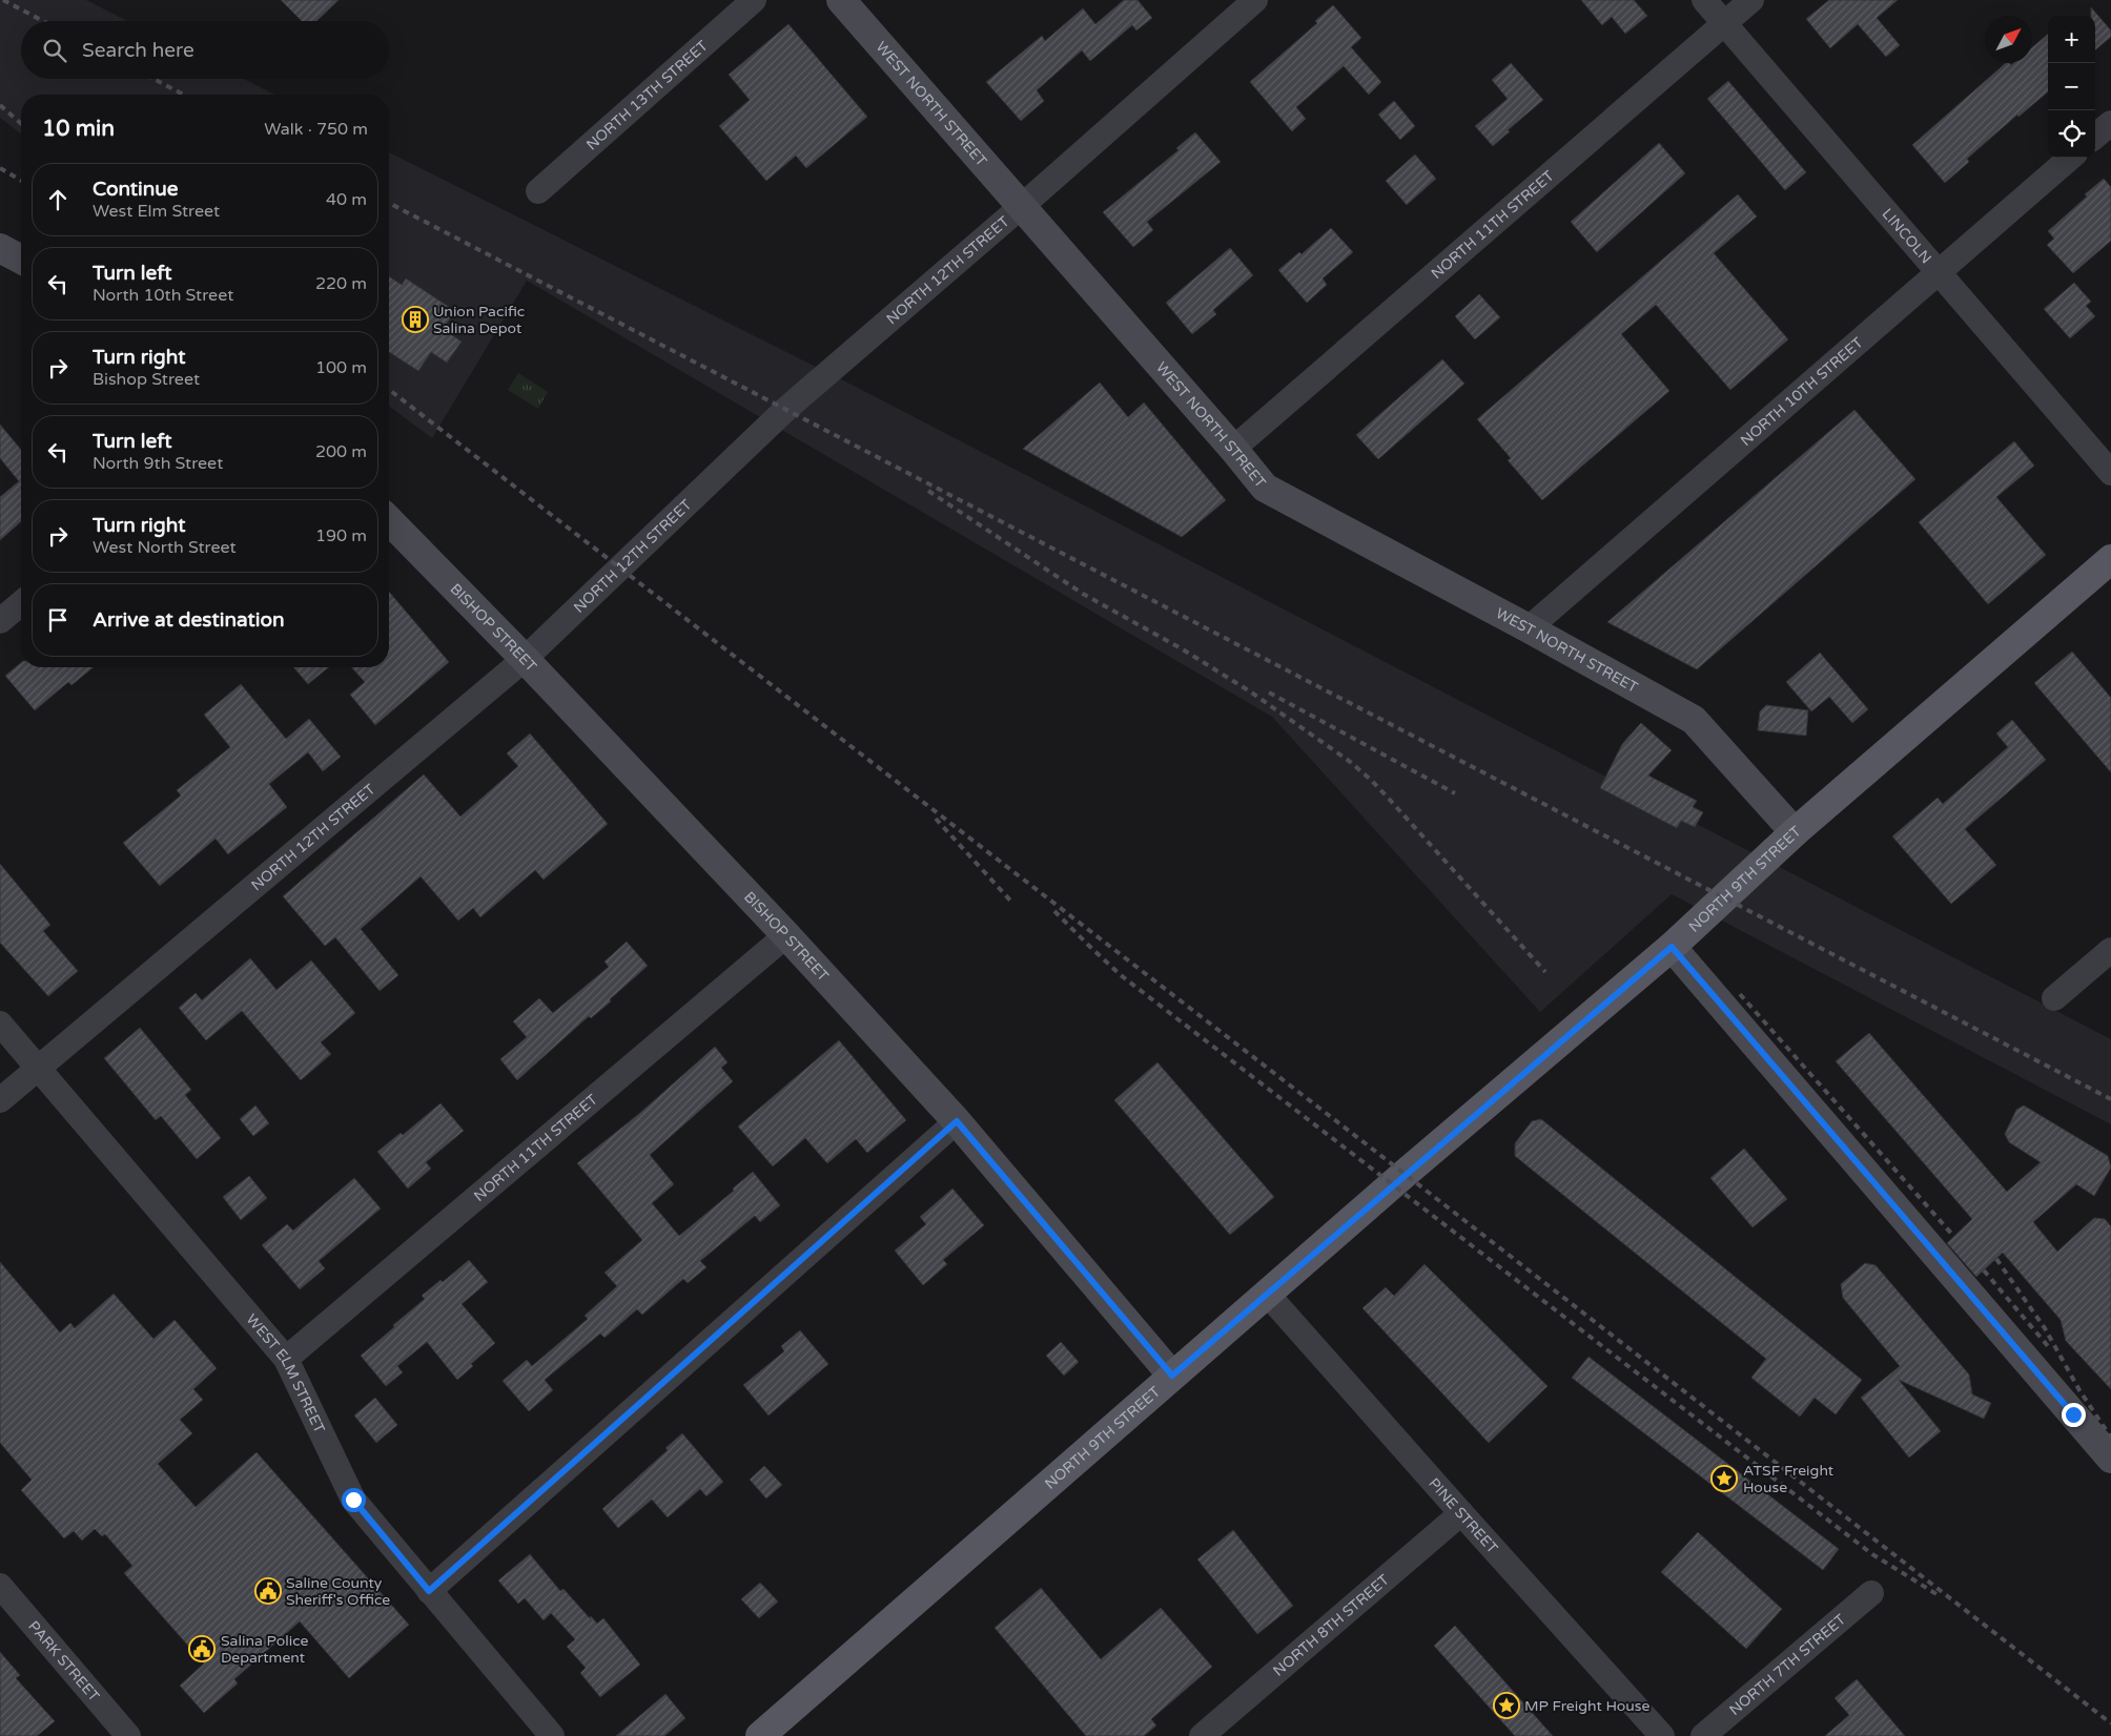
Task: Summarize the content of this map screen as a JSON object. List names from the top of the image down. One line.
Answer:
{"streets":{"main road":["NORTH 9TH STREET"],"street":["NORTH 13TH STREET","WEST NORTH STREET","NORTH 11TH STREET","LINCOLN","NORTH 12TH STREET","NORTH 10TH STREET","BISHOP STREET","WEST ELM STREET","PINE STREET","NORTH 8TH STREET","PARK STREET","NORTH 7TH STREET"]},"crossings":[["WEST NORTH STREET","NORTH 11TH STREET"],["WEST NORTH STREET","NORTH 12TH STREET"],["WEST NORTH STREET","NORTH 10TH STREET"],["WEST NORTH STREET","NORTH 9TH STREET"],["NORTH 11TH STREET","LINCOLN"],["NORTH 11TH STREET","BISHOP STREET"],["NORTH 11TH STREET","WEST ELM STREET"],["LINCOLN","NORTH 10TH STREET"],["NORTH 12TH STREET","BISHOP STREET"],["NORTH 12TH STREET","WEST ELM STREET"],["BISHOP STREET","NORTH 9TH STREET"],["NORTH 9TH STREET","PINE STREET"],["PINE STREET","NORTH 8TH STREET"]],"places":{"building":["Union Pacific Salina Depot"],"place":["ATSF Freight House","MP Freight House"],"public building":["Saline County Sheriff's Office","Salina Police Department"]},"north":"top right","page":{"map_buttons":["+","−"],"search":"Search here","heading":["10 min","Walk · 750 m"],"list":[["Continue","West Elm Street","40 m"],["Turn left","North 10th Street","220 m"],["Turn right","Bishop Street","100 m"],["Turn left","North 9th Street","200 m"],["Turn right","West North Street","190 m"],"Arrive at destination"]}}
